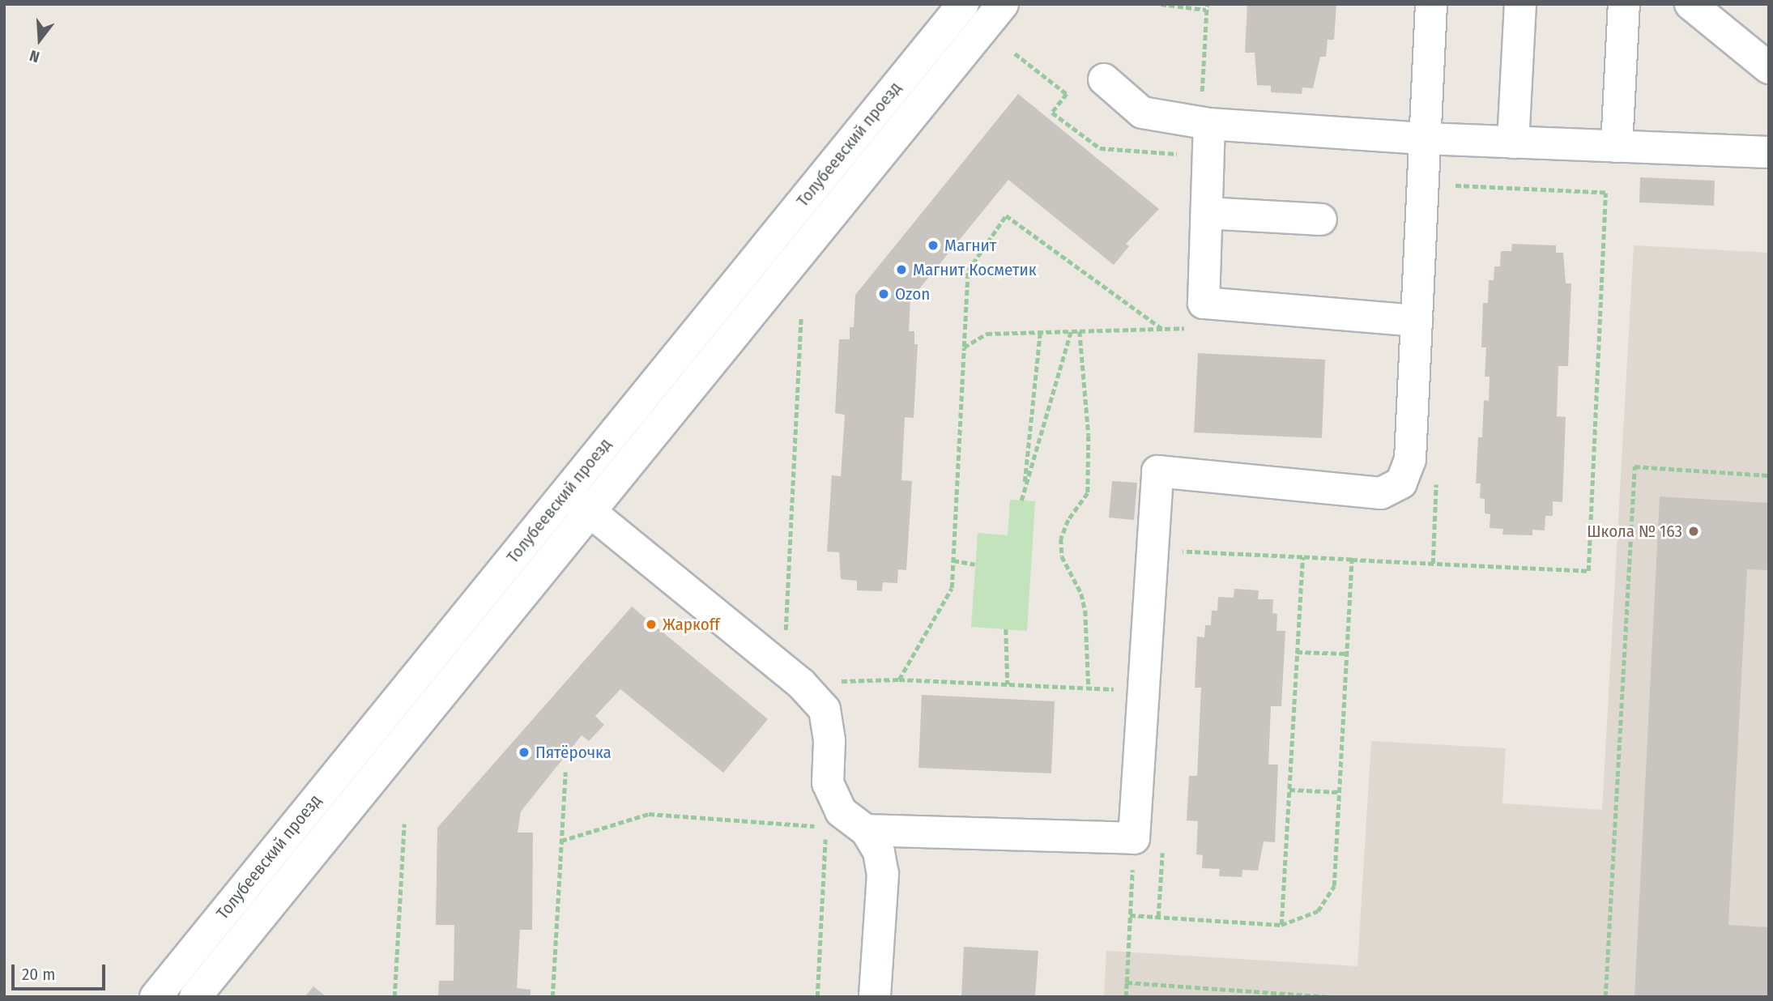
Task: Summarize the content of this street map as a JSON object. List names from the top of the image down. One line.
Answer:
{"streets":{"street":["Толубеевский проезд"]},"places":["Магнит","Магнит Косметик","Ozon","Школа № 163","Жаркoff","Пятёрочка"],"scale_bar":"20 m","north":"bottom"}
